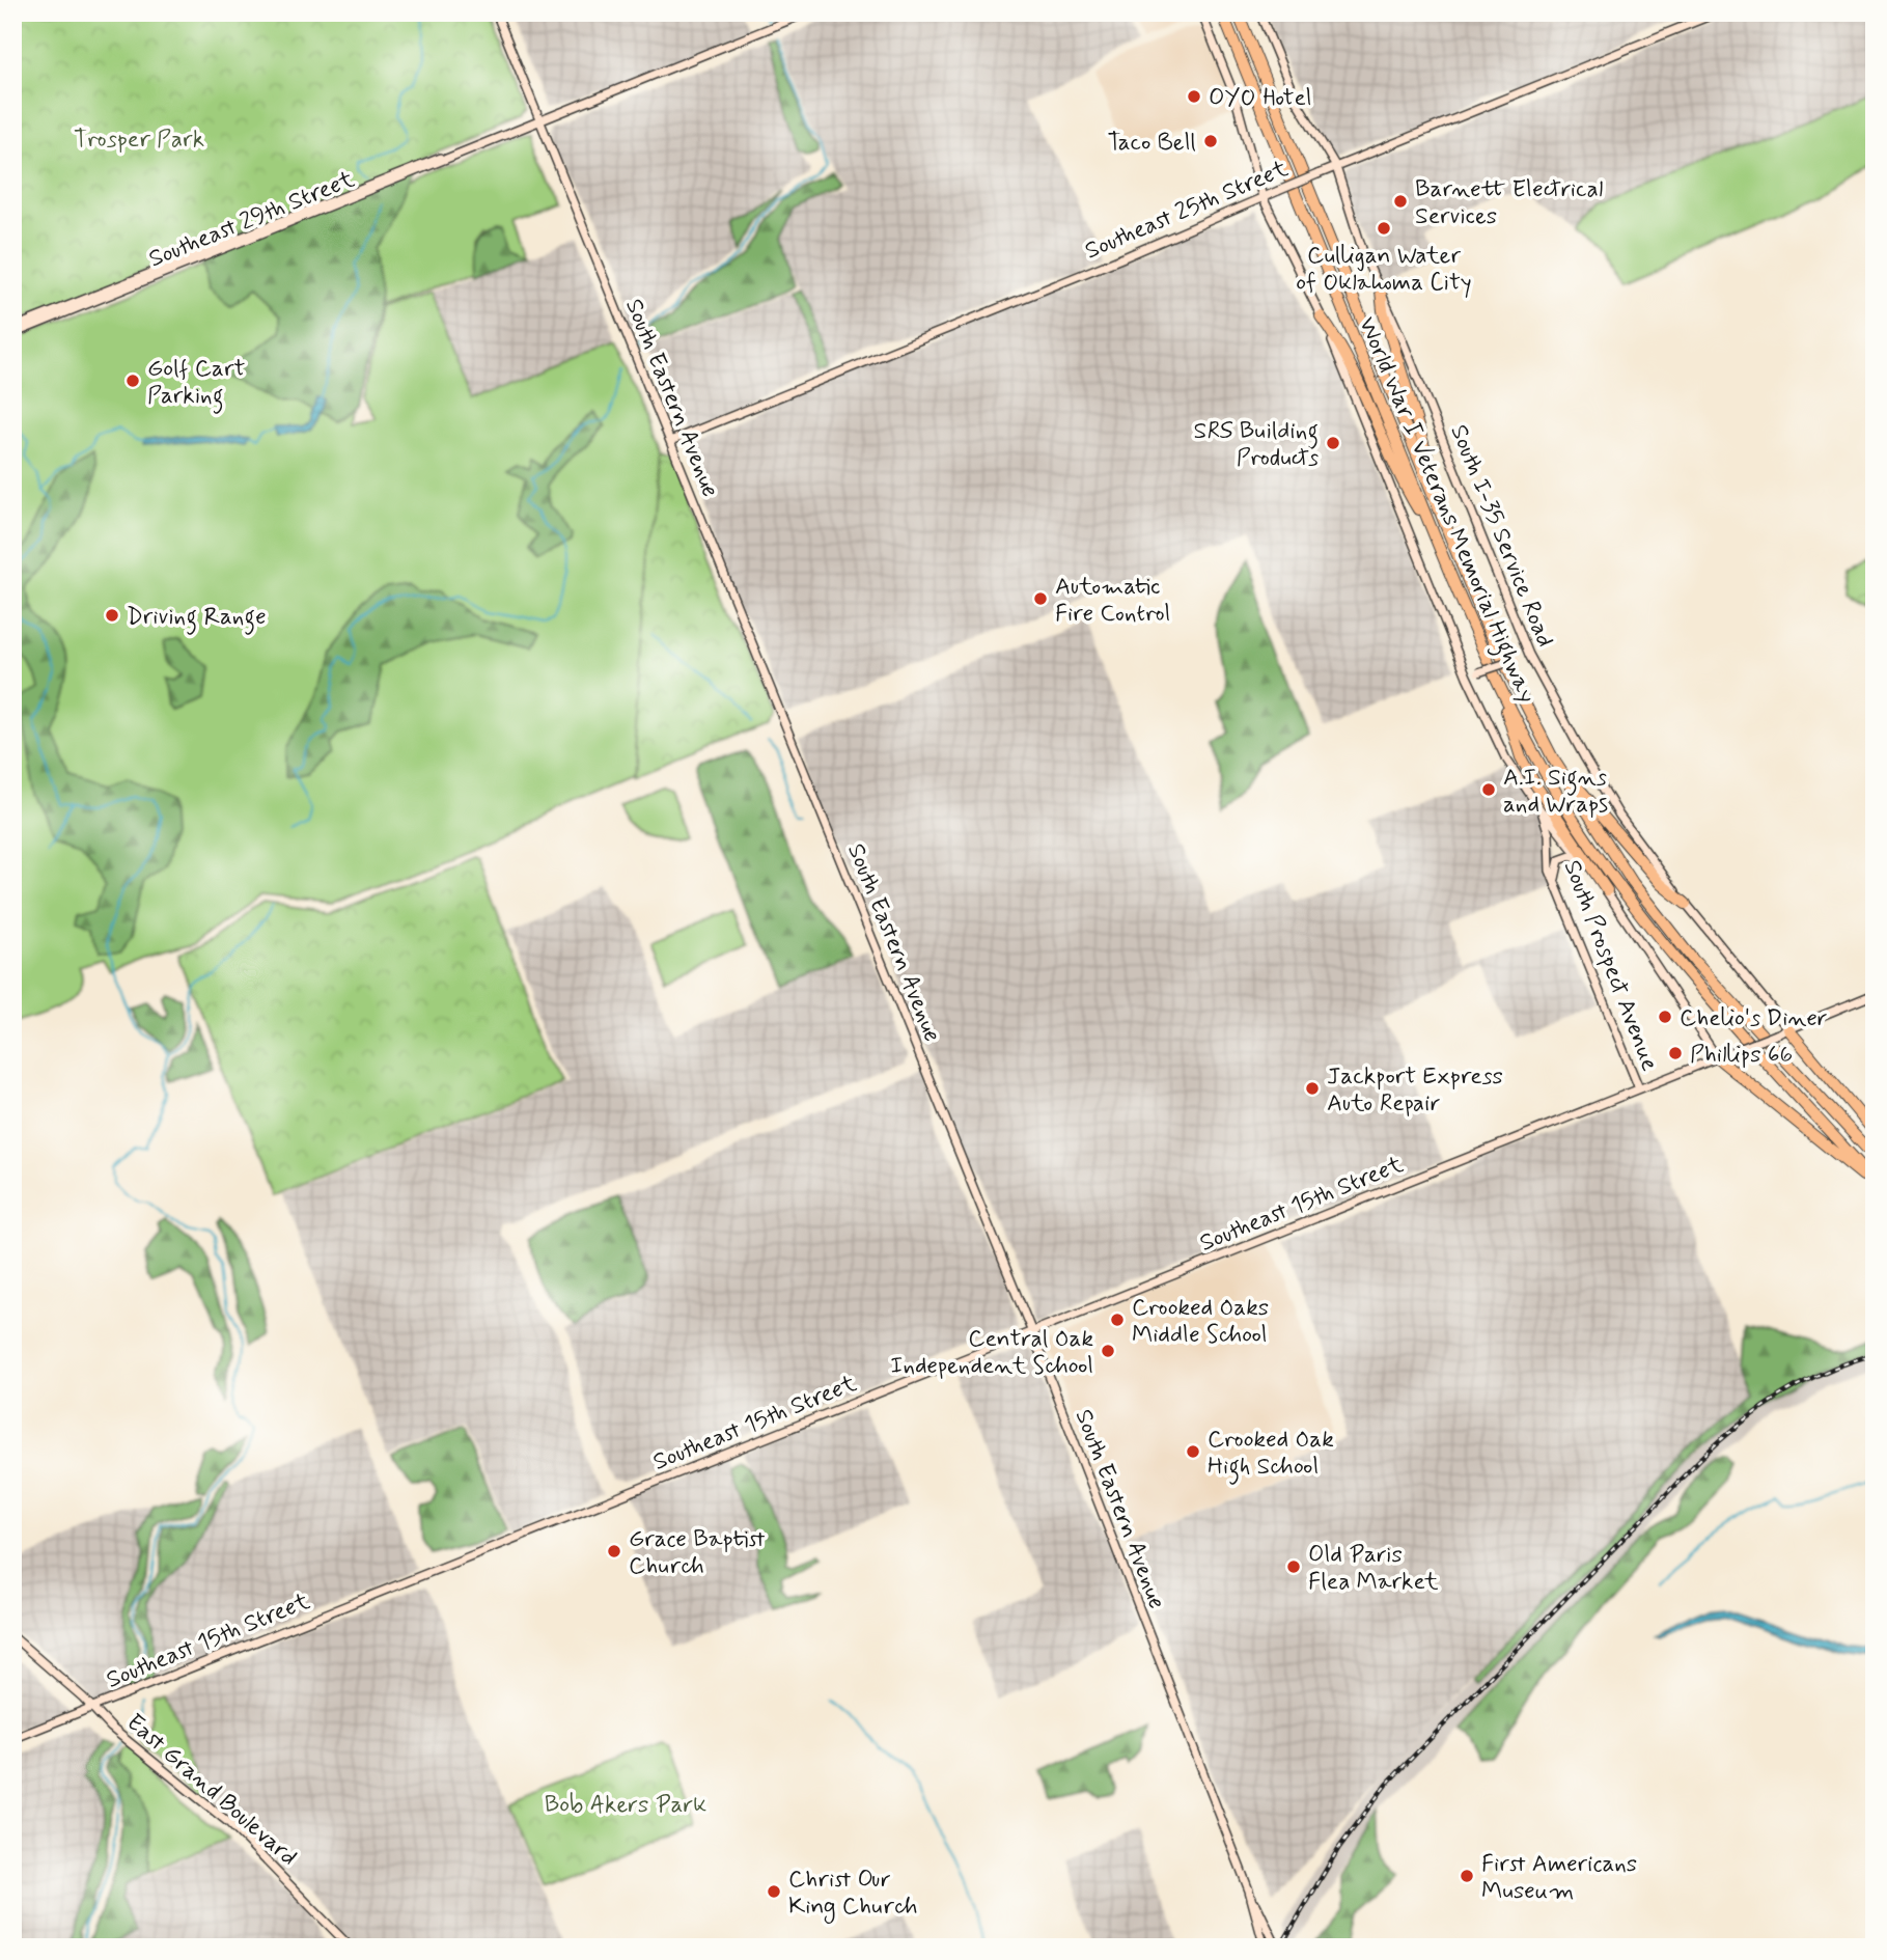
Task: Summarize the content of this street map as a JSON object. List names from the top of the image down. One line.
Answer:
{"streets":{"highway":["World War I Veterans Memorial Highway"],"main road":["Southeast 25th Street","Southeast 29th Street","South Eastern Avenue","South I-35 Service Road","South Prospect Avenue","Southeast 15th Street","East Grand Boulevard"]},"crossings":[["Southeast 25th Street","South Eastern Avenue"],["Southeast 25th Street","South I-35 Service Road"],["Southeast 25th Street","South Prospect Avenue"],["Southeast 29th Street","South Eastern Avenue"],["South Eastern Avenue","Southeast 15th Street"],["South I-35 Service Road","Southeast 15th Street"],["South Prospect Avenue","Southeast 15th Street"],["Southeast 15th Street","East Grand Boulevard"]],"parks":["Trosper Park","Bob Akers Park"],"places":["OYO Hotel","Taco Bell","Barnett Electrical Services","Culligan Water of Oklahoma City","Golf Cart Parking","SRS Building Products","Automatic Fire Control","Driving Range","A.I. Signs and Wraps","Chelio's Diner","Phillips 66","Jackport Express Auto Repair","Crooked Oaks Middle School","Central Oak Independent School","Crooked Oak High School","Grace Baptist Church","Old Paris Flea Market","First Americans Museum","Christ Our King Church"]}
